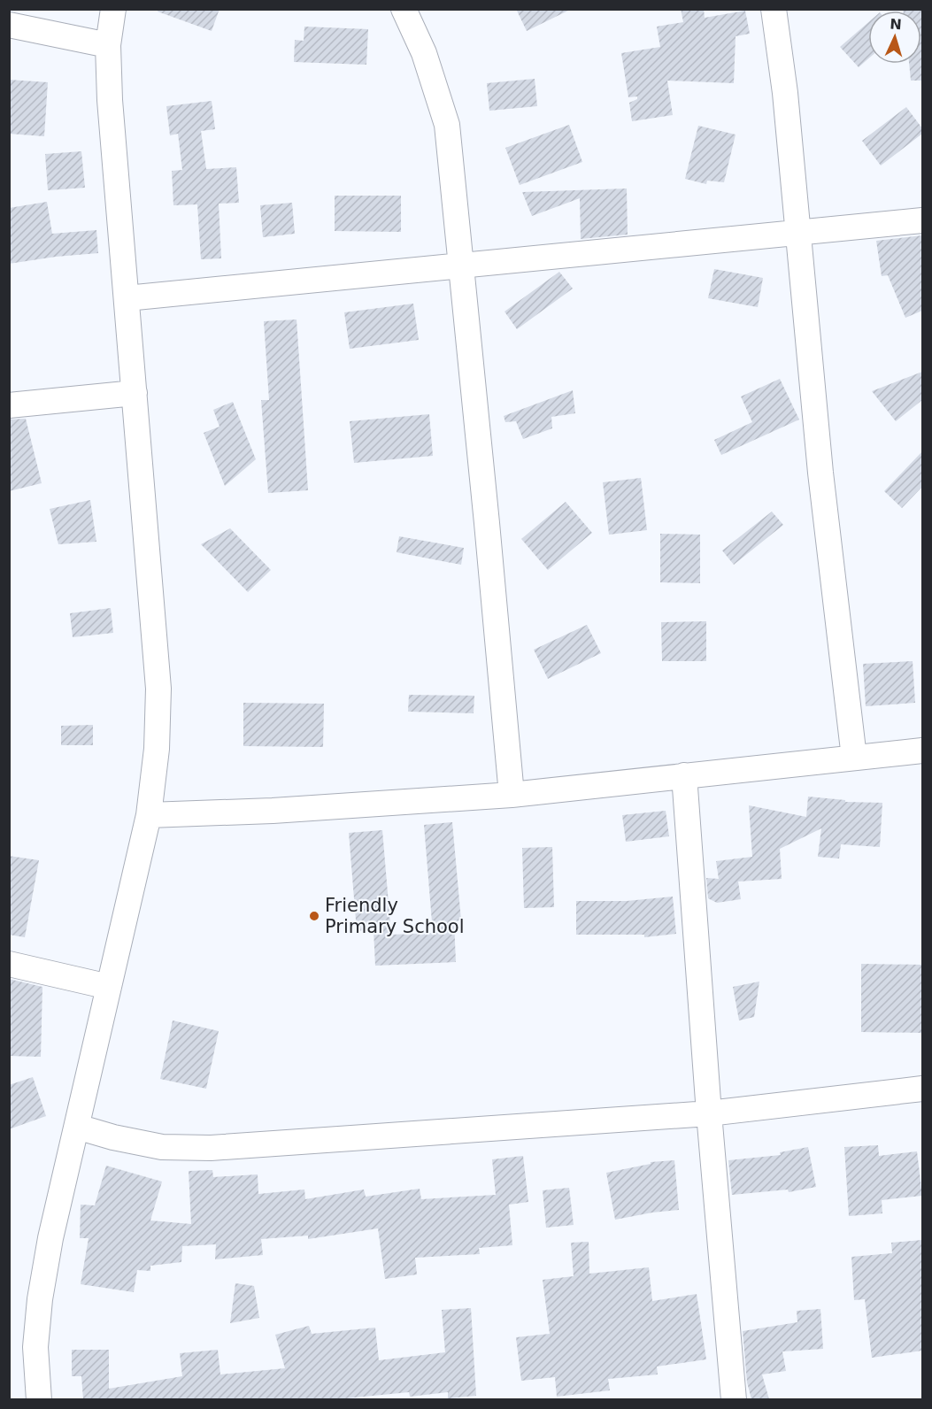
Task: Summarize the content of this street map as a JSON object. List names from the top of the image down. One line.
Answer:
{"places":["Friendly Primary School"],"north":"top"}
